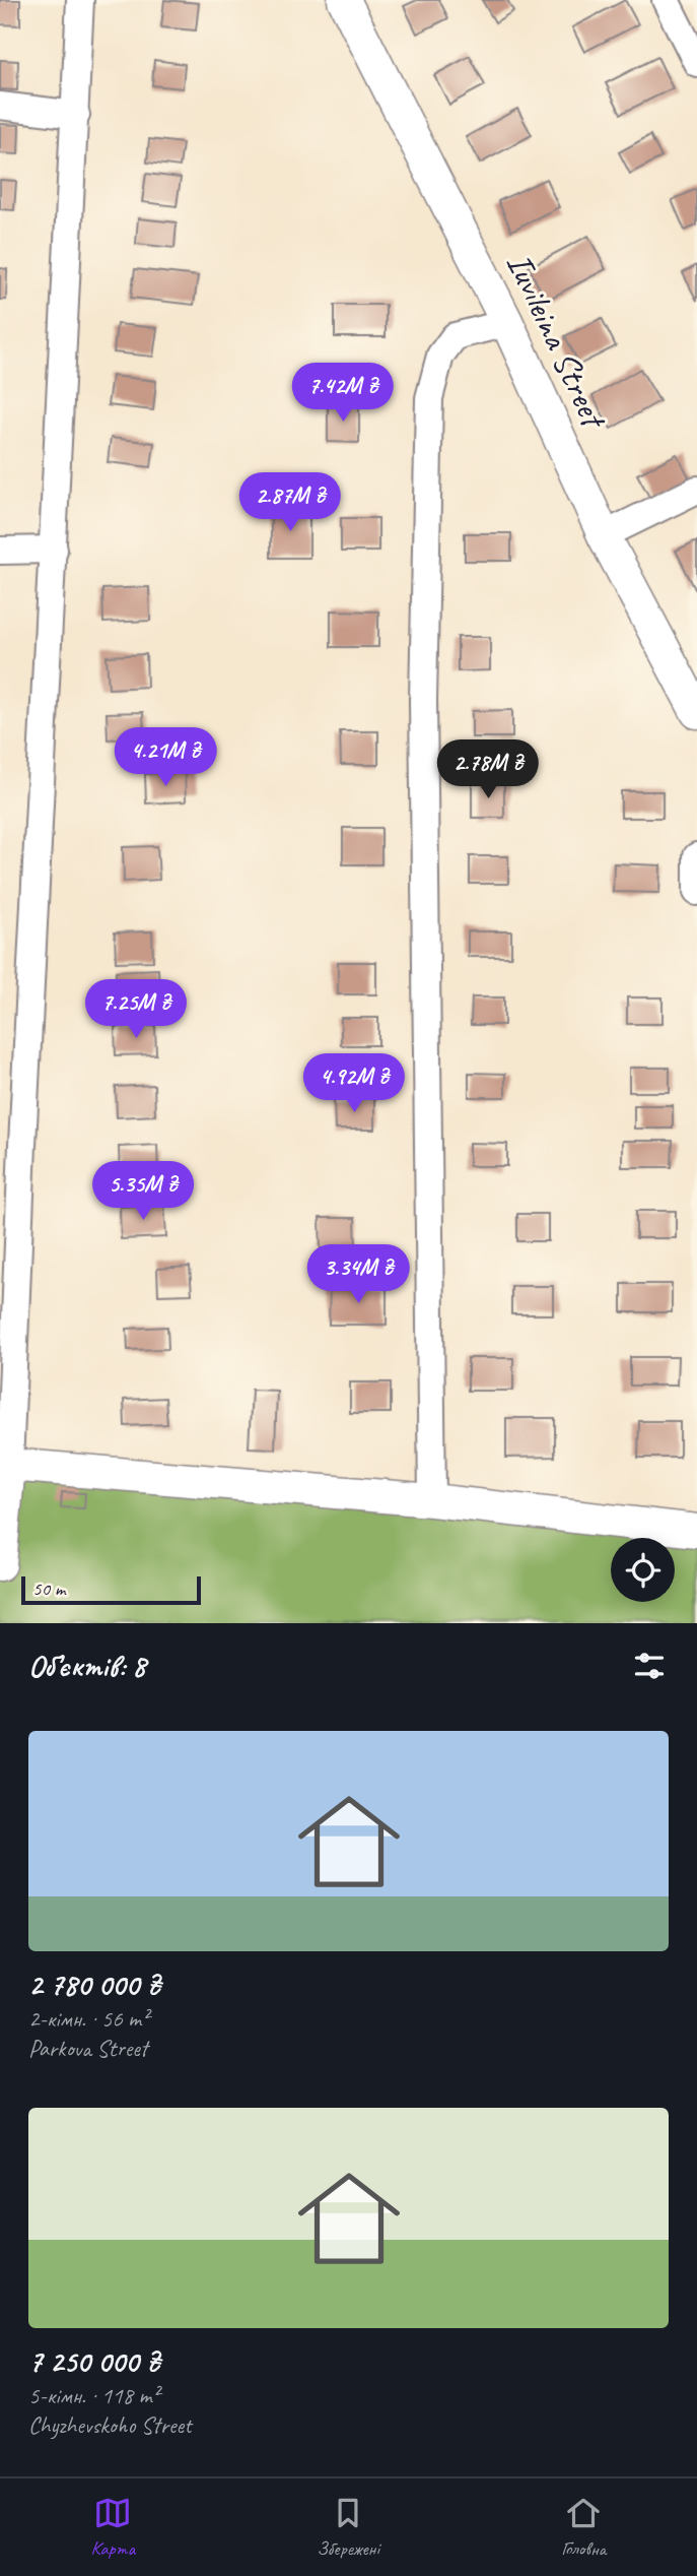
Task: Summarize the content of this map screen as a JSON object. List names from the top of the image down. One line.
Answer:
{"streets":{"street":["Iuvileina Street"]},"scale_bar":"50 m","page":{"price":["7.42M ₴","2.87M ₴","4.21M ₴","2.78M ₴","7.25M ₴","4.92M ₴","5.35M ₴","3.34M ₴"],"scale":"50 m","heading":"Об’єктів: 8","list":[{"name":"2 780 000 ₴","note":"2-кімн. · 56 m² · Parkova Street"},{"name":"7 250 000 ₴","note":"5-кімн. · 118 m² · Chyzhevskoho Street"}],"tabs":["Карта","Збережені","Головна"]}}
